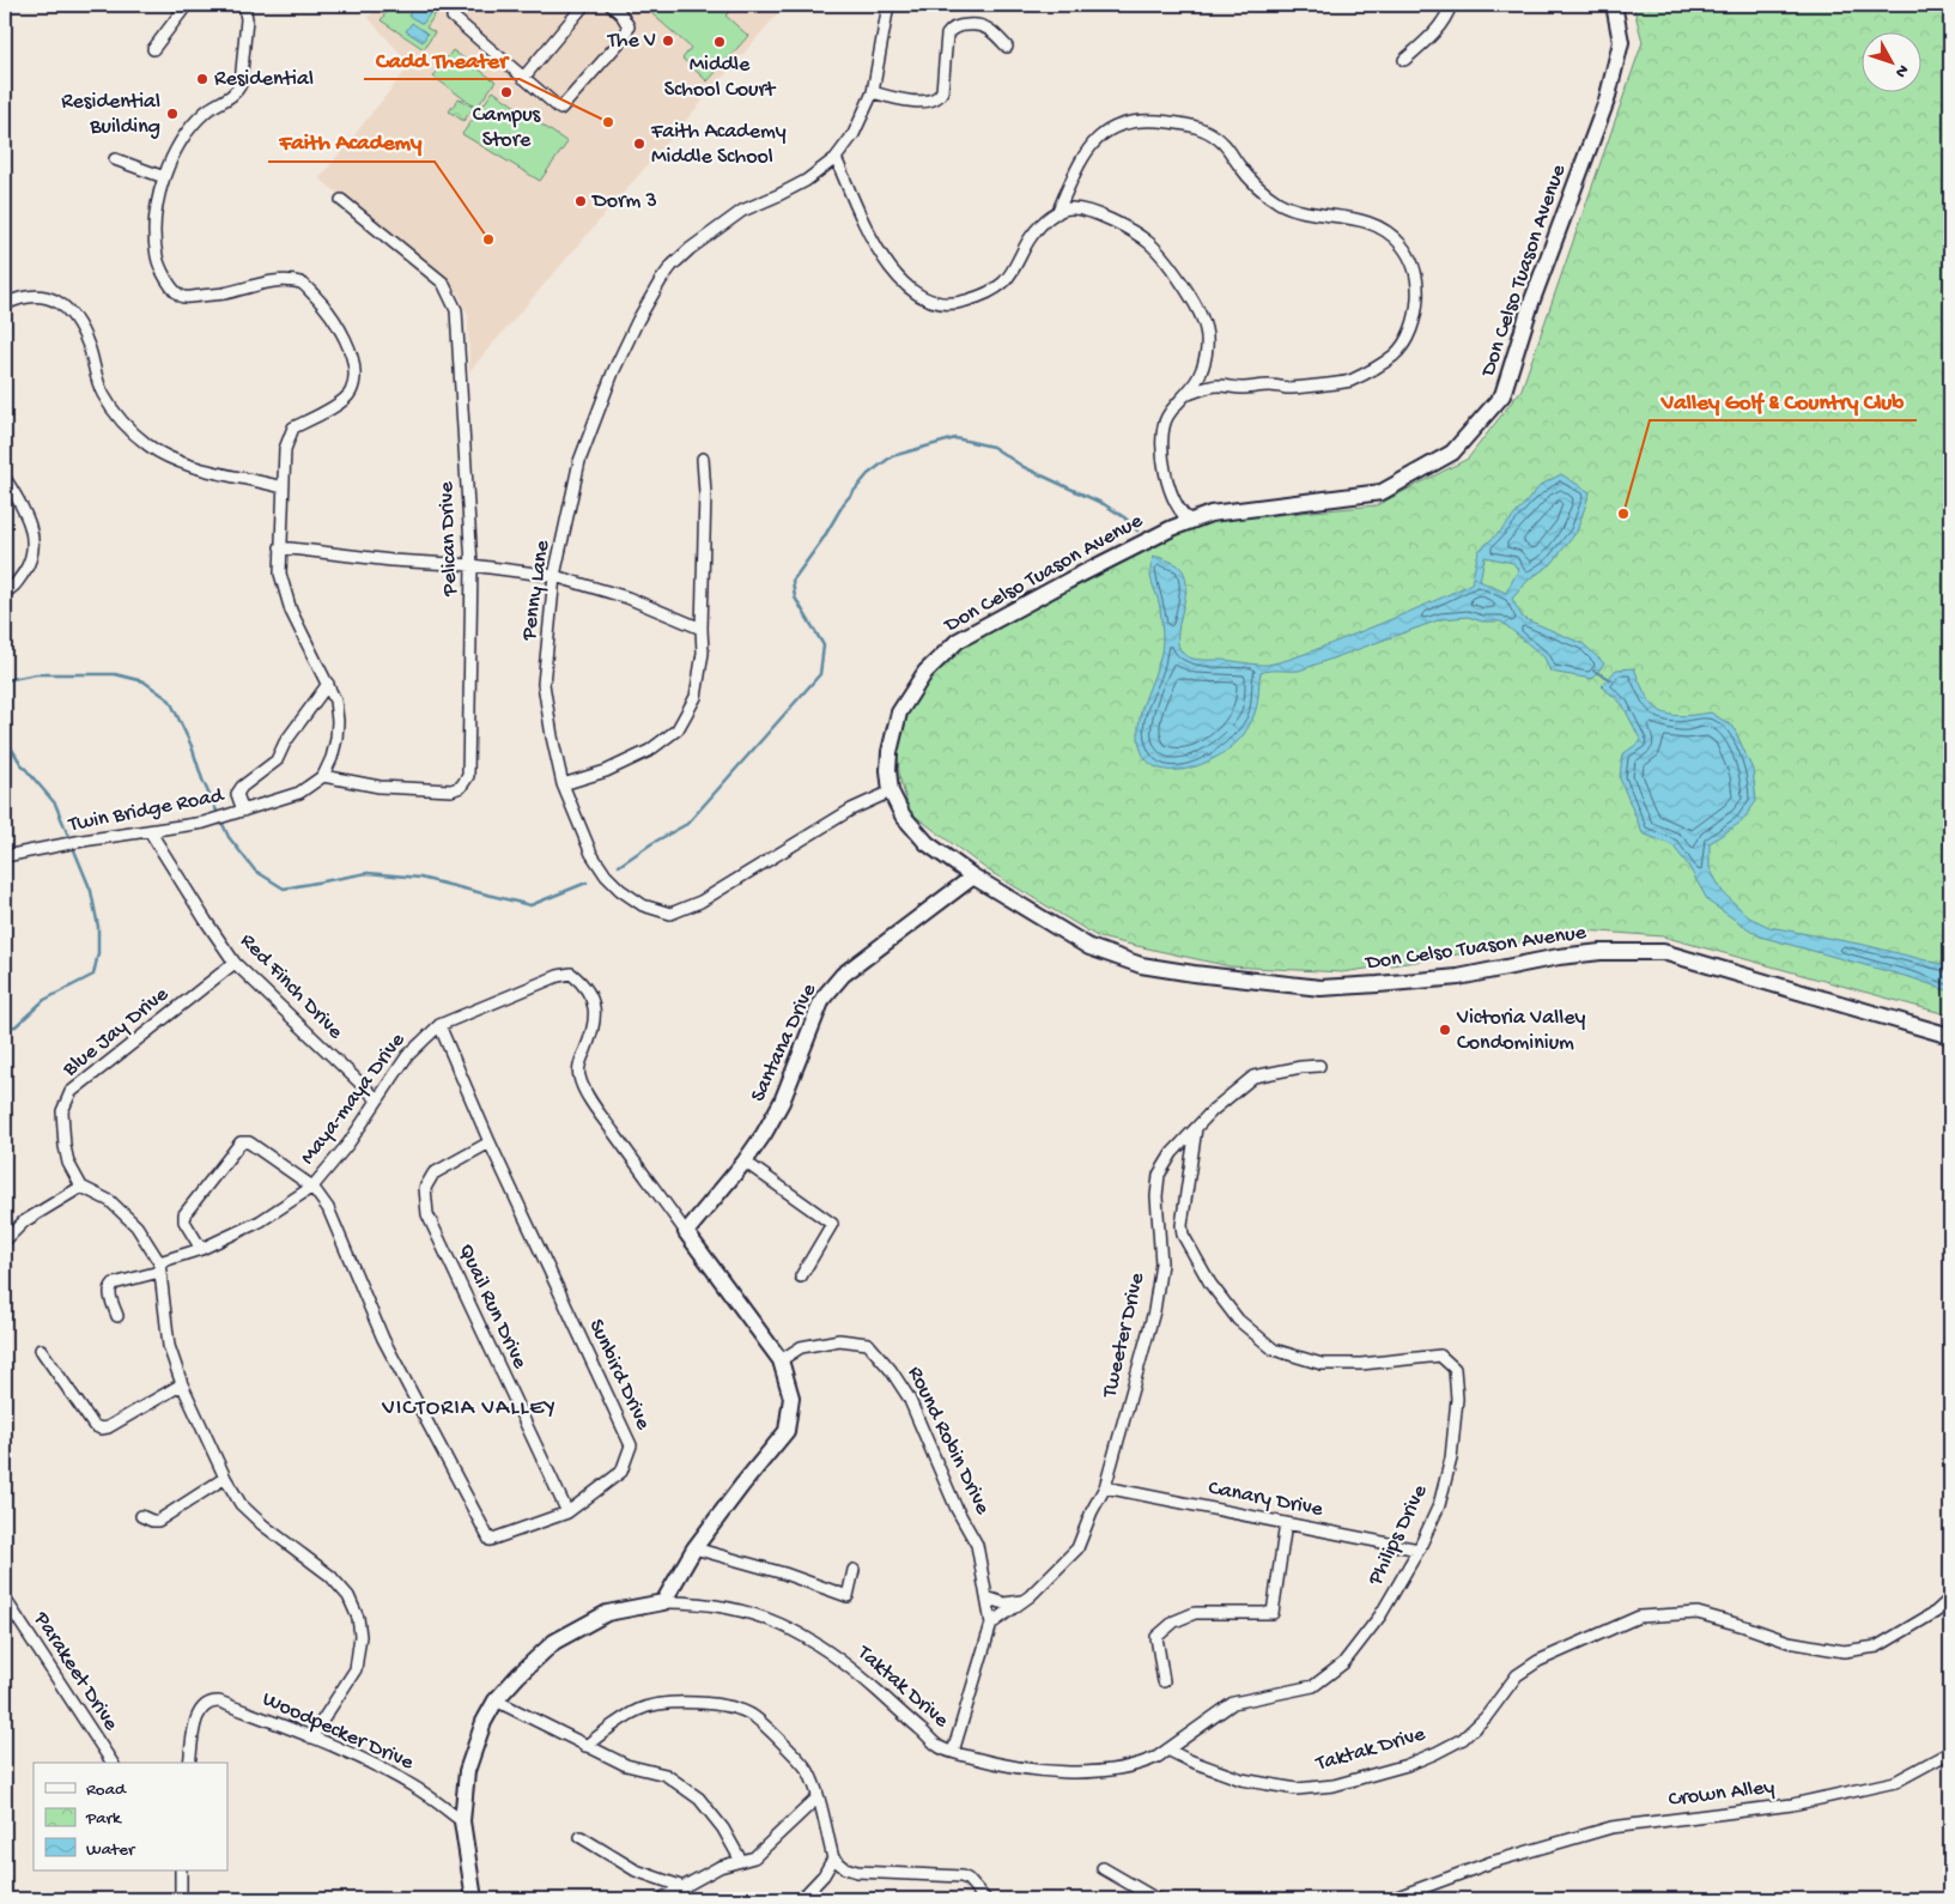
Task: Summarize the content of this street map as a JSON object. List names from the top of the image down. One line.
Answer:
{"streets":{"street":["Don Celso Tuason Avenue","Pelican Drive","Penny Lane","Twin Bridge Road","Red Finch Drive","Blue Jay Drive","Santana Drive","Maya-maya Drive","Quail Run Drive","Tweeter Drive","Sunbird Drive","Round Robin Drive","Canary Drive","Philips Drive","Parakeet Drive","Taktak Drive","Woodpecker Drive","Crown Alley"]},"crossings":[["Don Celso Tuason Avenue","Penny Lane"],["Don Celso Tuason Avenue","Santana Drive"],["Pelican Drive","Twin Bridge Road"],["Twin Bridge Road","Red Finch Drive"],["Red Finch Drive","Blue Jay Drive"],["Red Finch Drive","Maya-maya Drive"],["Santana Drive","Maya-maya Drive"],["Maya-maya Drive","Sunbird Drive"],["Maya-maya Drive","Round Robin Drive"],["Quail Run Drive","Sunbird Drive"],["Tweeter Drive","Round Robin Drive"],["Tweeter Drive","Canary Drive"],["Tweeter Drive","Philips Drive"],["Round Robin Drive","Taktak Drive"],["Canary Drive","Philips Drive"],["Philips Drive","Taktak Drive"],["Taktak Drive","Woodpecker Drive"]],"districts":["VICTORIA VALLEY"],"places":["The V","Middle School Court","Residential","Campus Store","Residential Building","Cadd Theater","Faith Academy Middle School","Dorm 3","Faith Academy","Valley Golf & Country Club","Victoria Valley Condominium"],"legend":["Road","Park","Water"],"north":"bottom right"}
